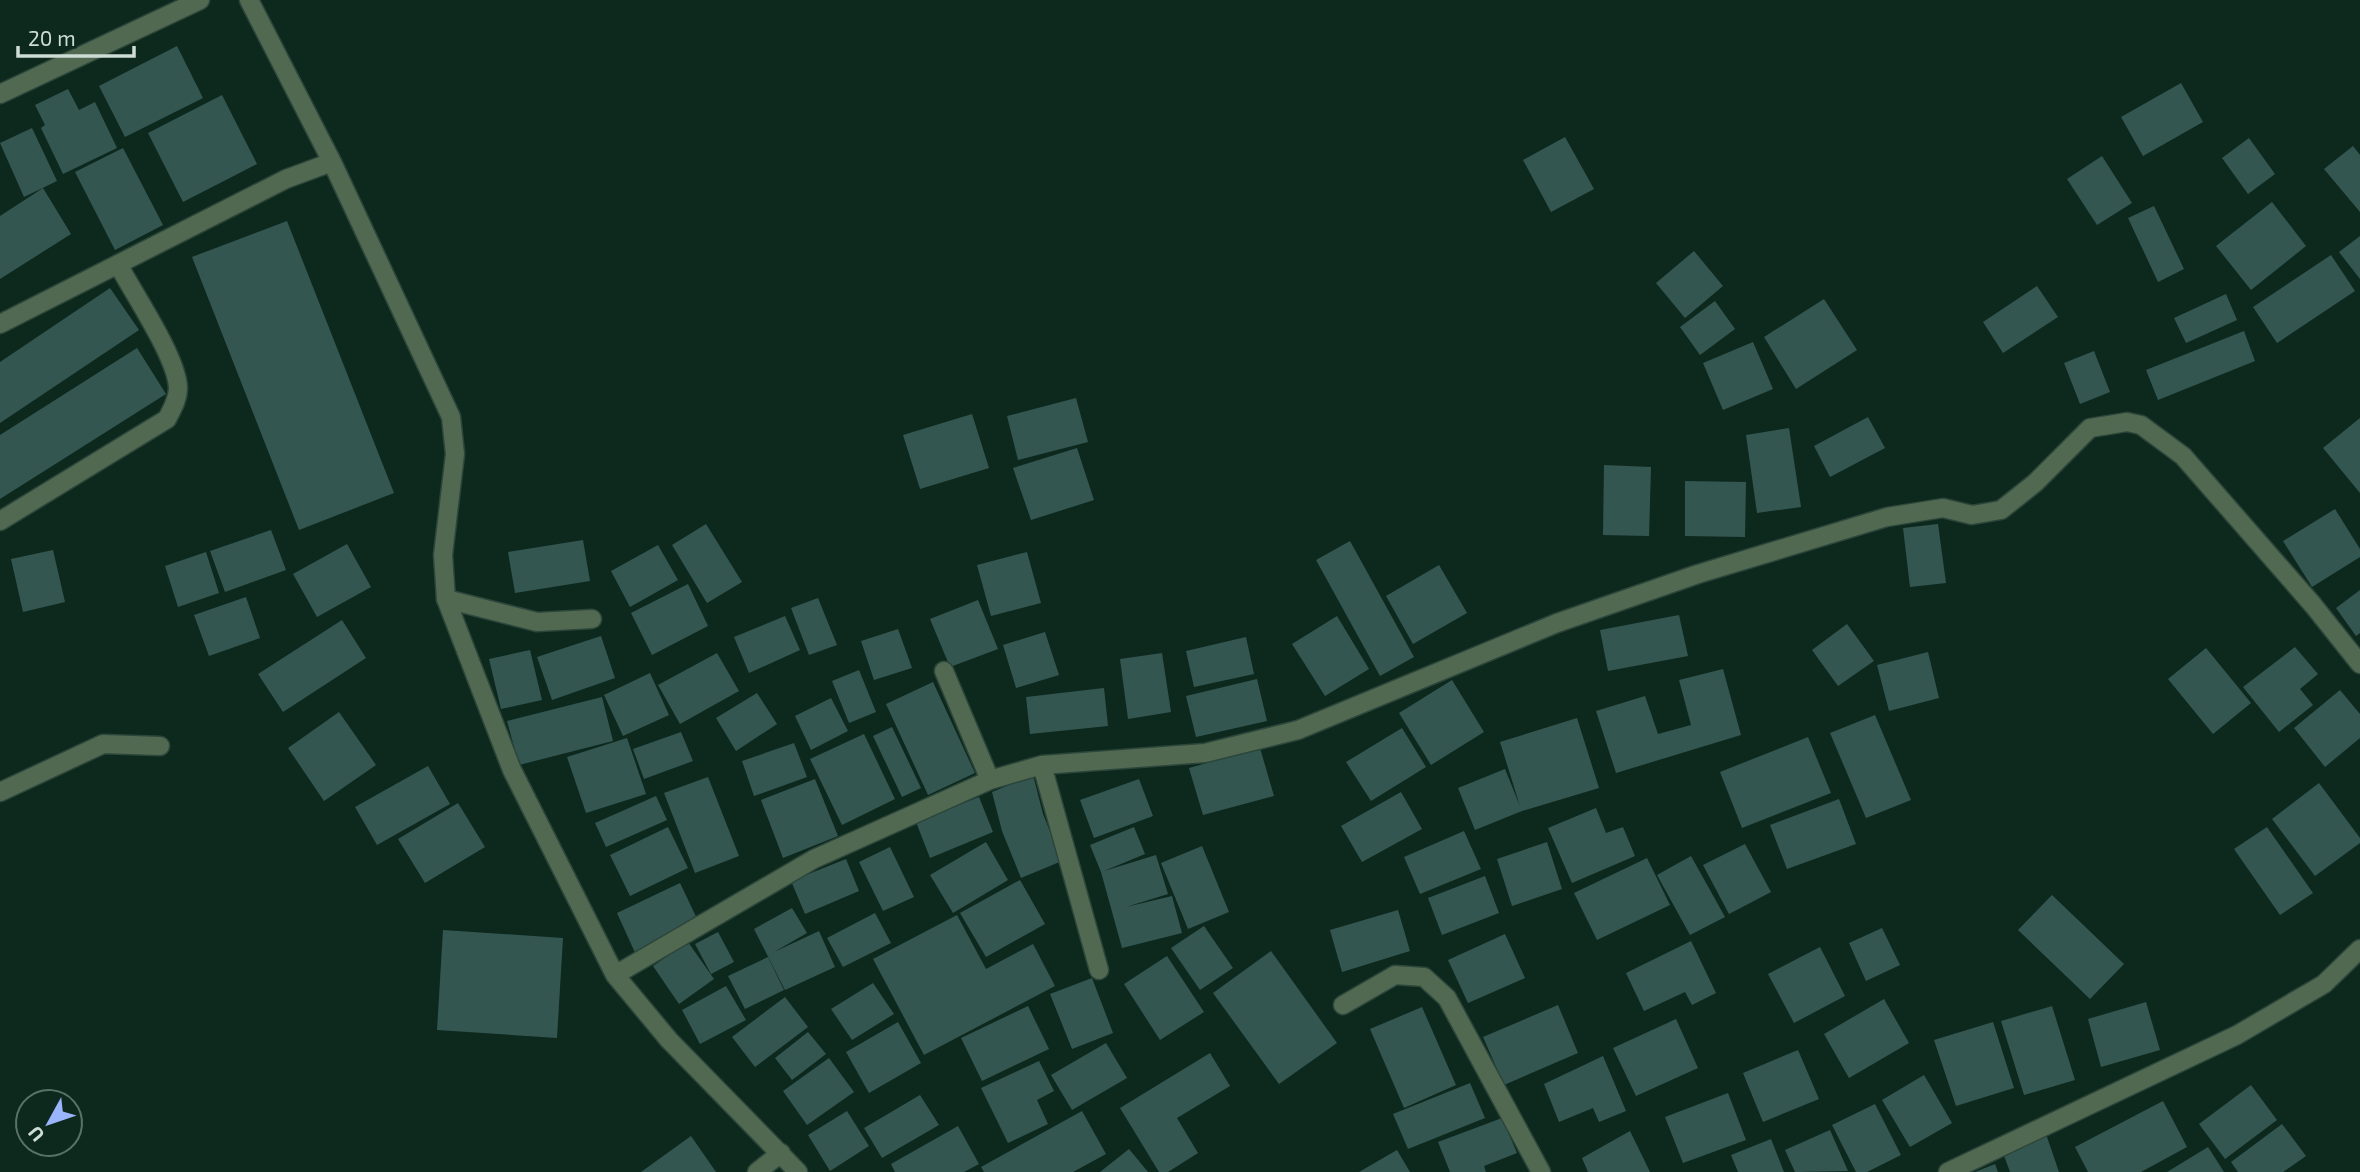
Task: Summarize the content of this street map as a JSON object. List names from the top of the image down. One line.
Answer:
{"scale_bar":"20 m","north":"bottom left"}
